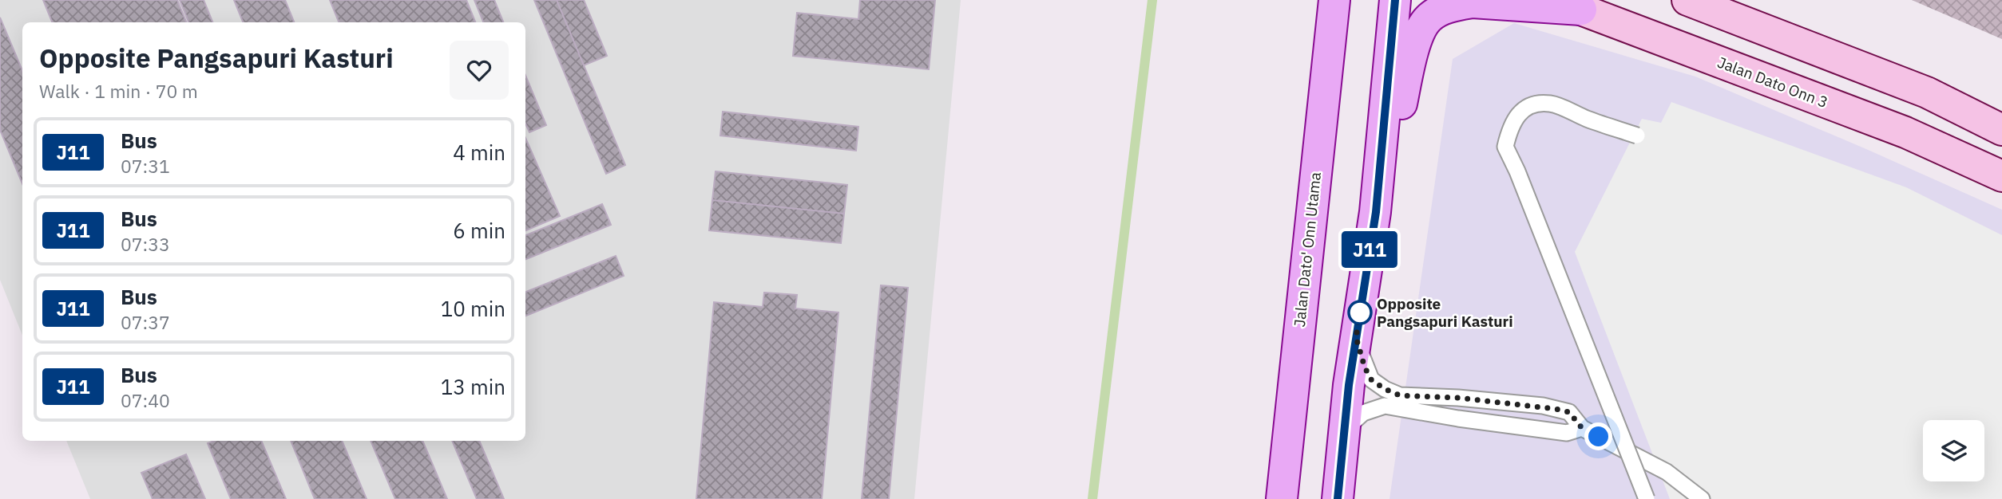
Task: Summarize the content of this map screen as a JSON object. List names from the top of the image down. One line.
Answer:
{"streets":{"main road":["Jalan Dato Onn 3","Jalan Dato' Onn Utama"]},"places":["Opposite Pangsapuri Kasturi"],"lines":["bus line J11"],"page":{"on_map":"J11","heading":["Opposite Pangsapuri Kasturi","Walk · 1 min · 70 m"],"list":[{"mark":"J11","name":"Bus","note":"07:31","value":"4 min"},{"mark":"J11","name":"Bus","note":"07:33","value":"6 min"},{"mark":"J11","name":"Bus","note":"07:37","value":"10 min"},{"mark":"J11","name":"Bus","note":"07:40","value":"13 min"}]}}
